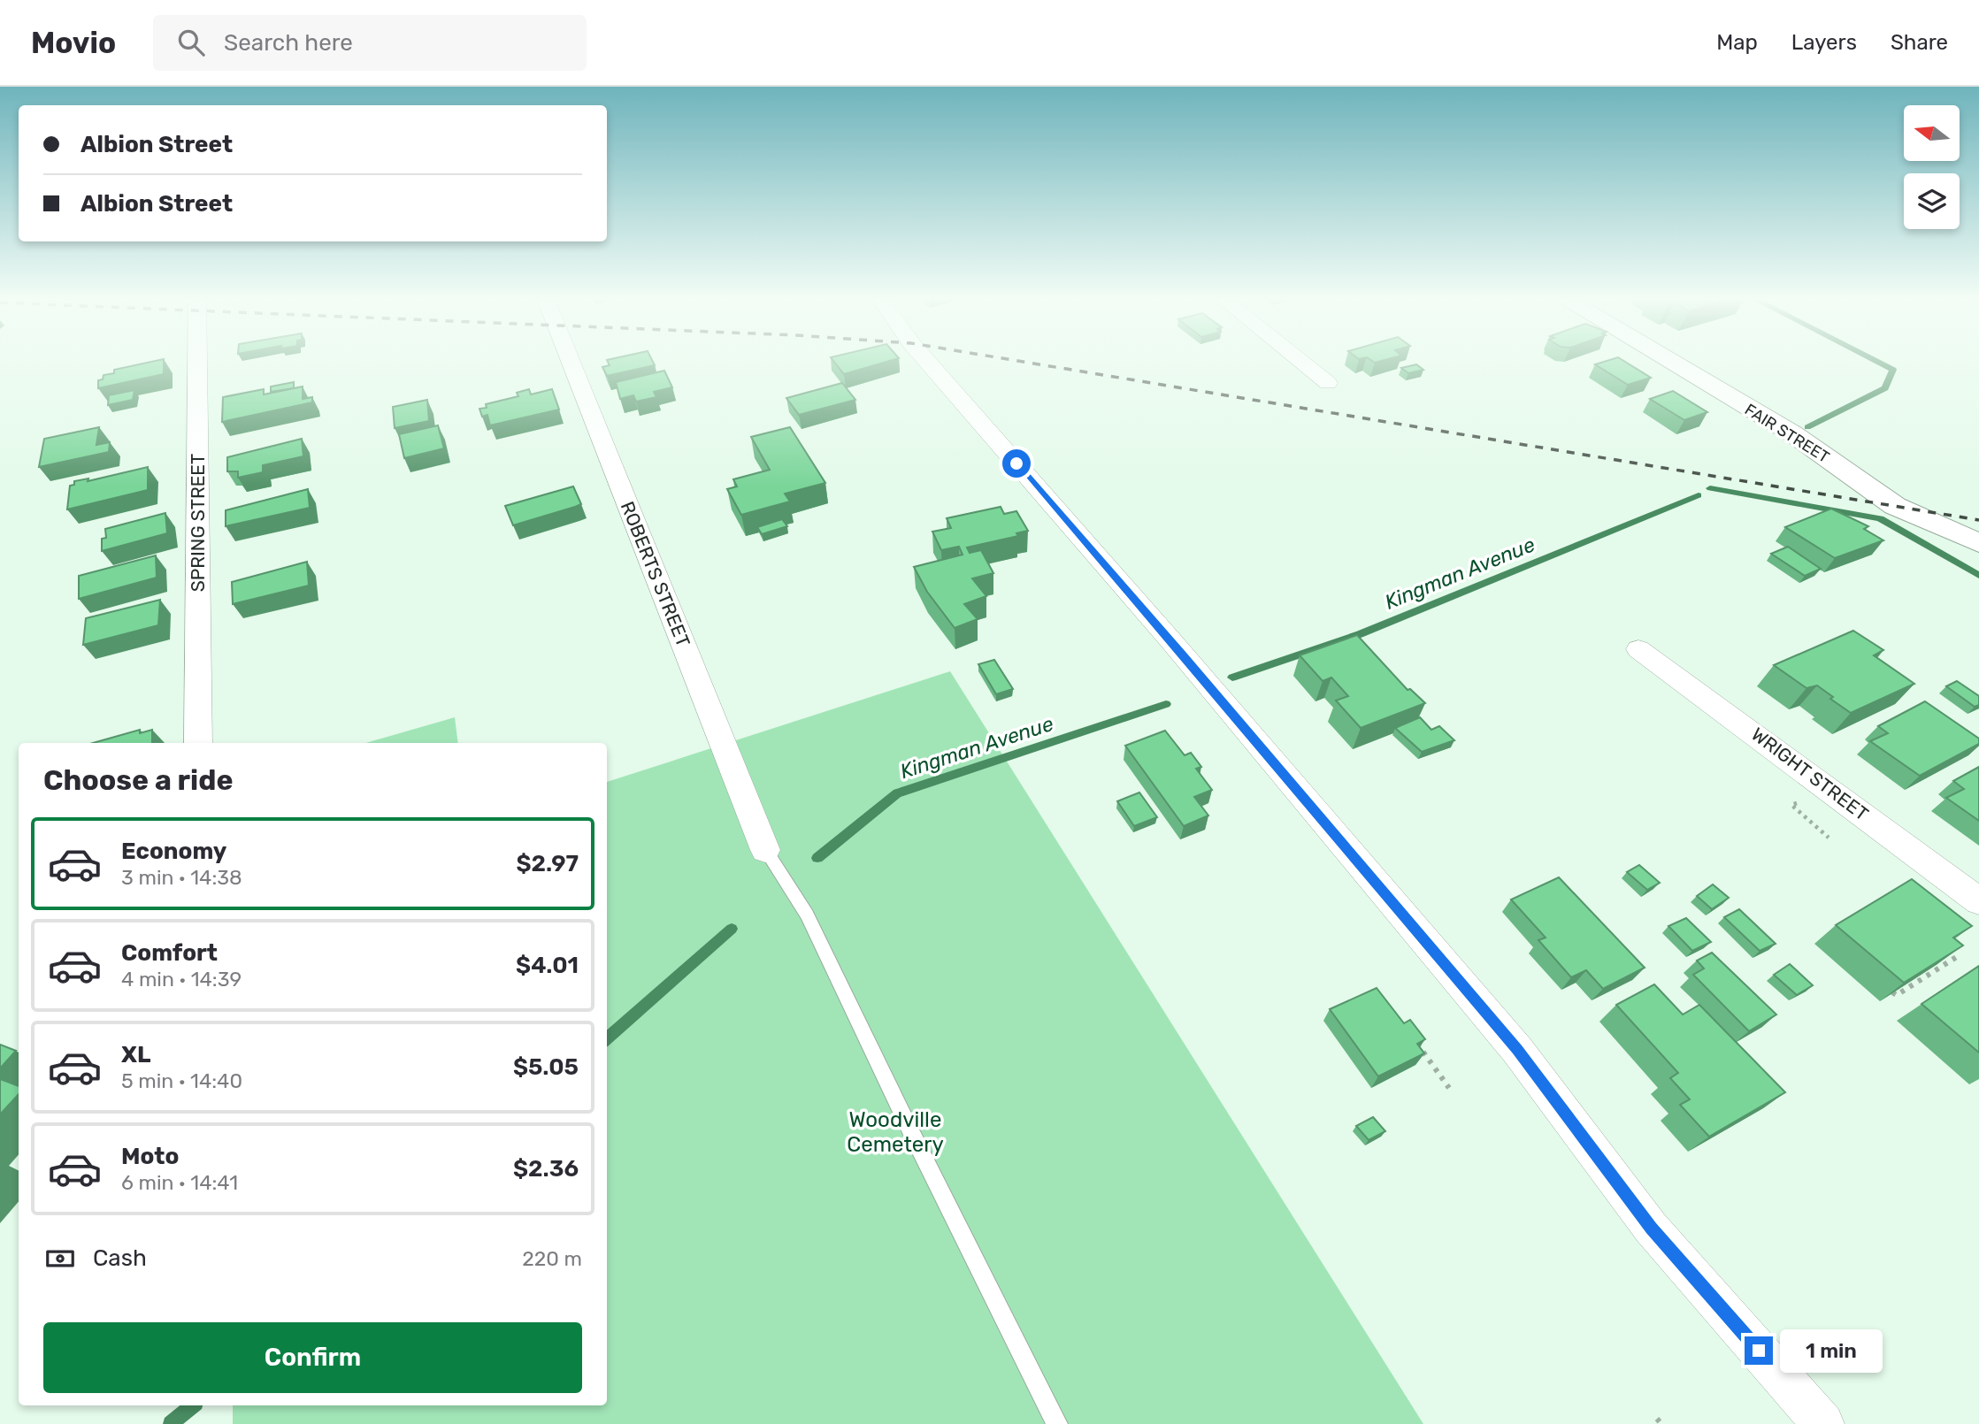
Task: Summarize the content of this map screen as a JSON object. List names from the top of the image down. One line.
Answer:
{"streets":{"street":["FAIR STREET","SPRING STREET","ROBERTS STREET","WRIGHT STREET"]},"water":["Kingman Avenue"],"parks":["Woodville Cemetery"],"north":"left","page":{"header":"Movio","search":"Search here","nav":["Map","Layers","Share"],"banner":["Albion Street","Albion Street"],"heading":"Choose a ride","list":[{"name":"Economy","note":"3 min · 14:38","value":"$2.97"},{"name":"Comfort","note":"4 min · 14:39","value":"$4.01"},{"name":"XL","note":"5 min · 14:40","value":"$5.05"},{"name":"Moto","note":"6 min · 14:41","value":"$2.36"}],"pay":["Cash","220 m"],"buttons":"Confirm","bubble":"1 min"}}
